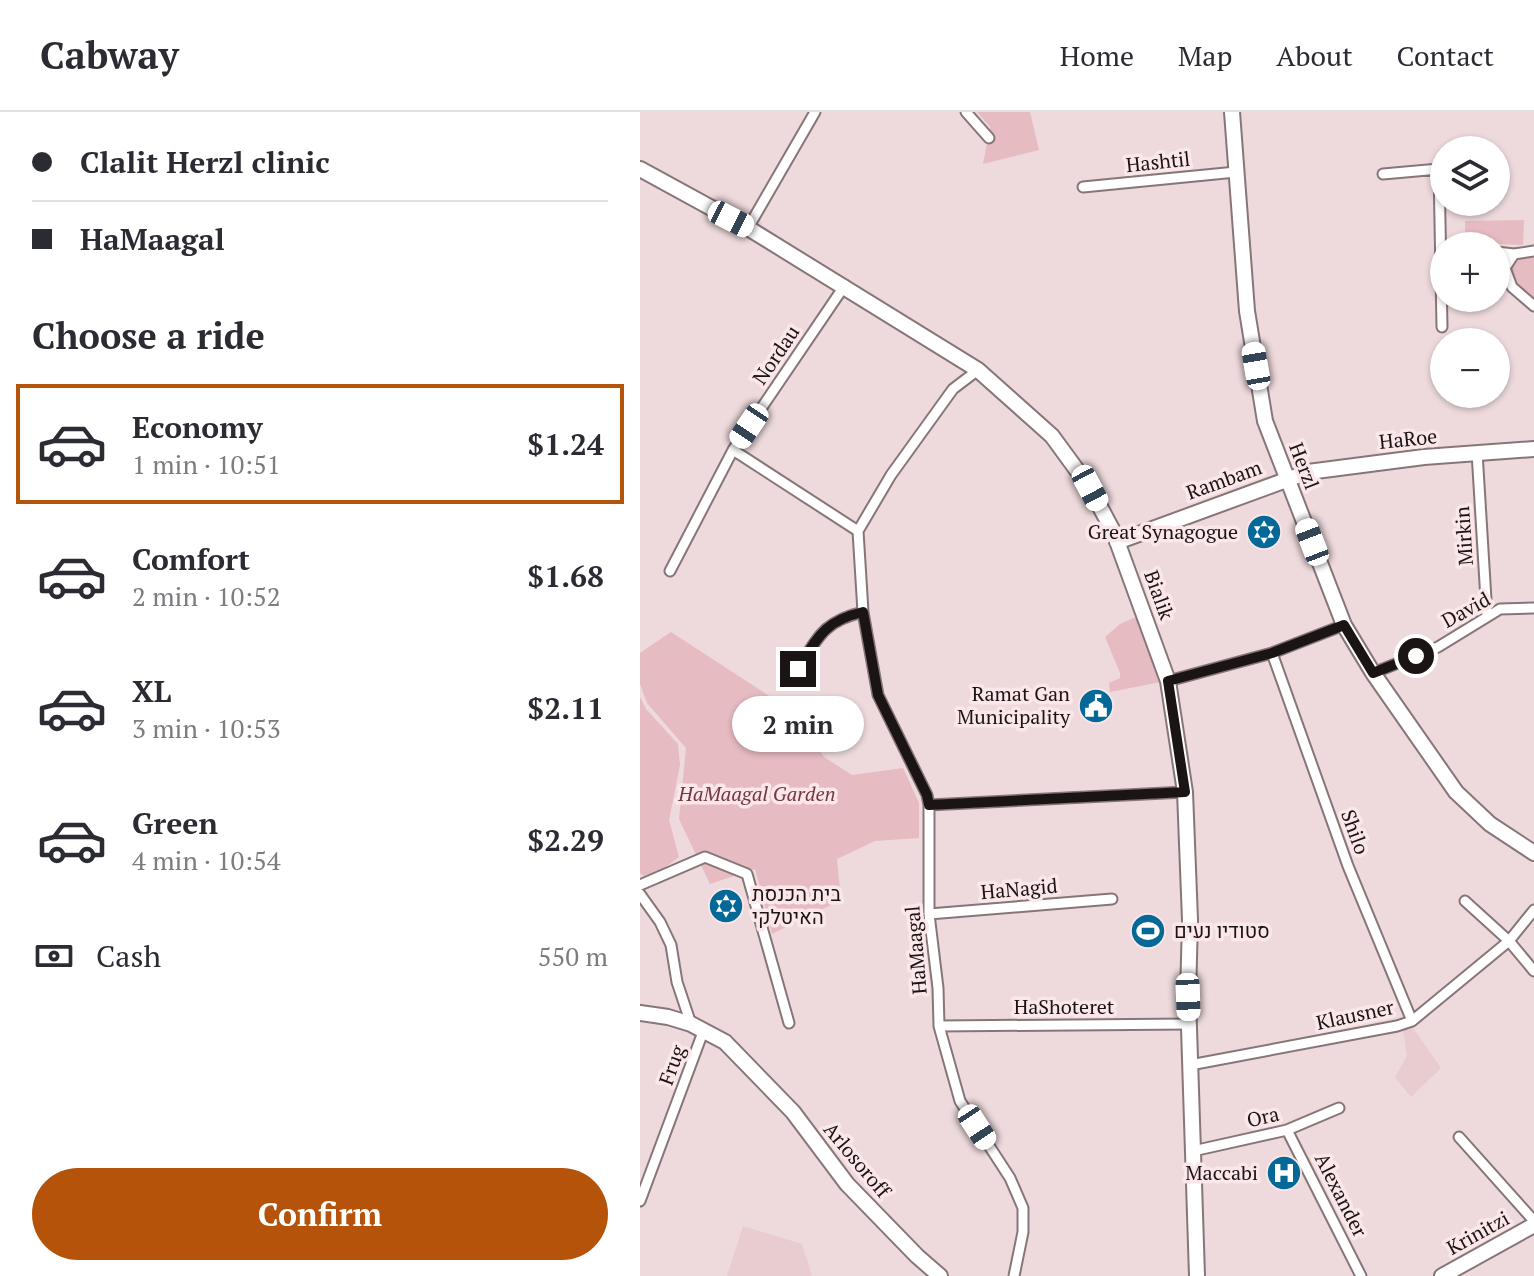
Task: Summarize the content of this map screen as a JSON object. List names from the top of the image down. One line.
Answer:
{"streets":{"street":["Hashtil","Nordau","HaRoe","Herzl","Rambam","Mirkin","Bialik","David","Shilo","HaNagid","HaMaagal","HaShoteret","Klausner","Frug","Ora","Arlosoroff","Alexander","Krinitzi"]},"crossings":[["Hashtil","Herzl"],["Nordau","Bialik"],["HaRoe","Herzl"],["HaRoe","Rambam"],["HaRoe","Mirkin"],["Herzl","Rambam"],["Herzl","David"],["Rambam","Bialik"],["Mirkin","David"],["Bialik","HaShoteret"],["Bialik","Klausner"],["Bialik","Ora"],["Shilo","Klausner"],["HaNagid","HaMaagal"],["HaMaagal","HaShoteret"],["Frug","Arlosoroff"],["Ora","Alexander"]],"parks":["HaMaagal Garden"],"places":{"synagogue":["Great Synagogue","בית הכנסת האיטלקי"],"public building":["Ramat Gan Municipality"],"sports":["סטודיו נעים"],"hospital":["Maccabi"]},"page":{"header":"Cabway","nav":["Home","Map","About","Contact"],"banner":["Clalit Herzl clinic","HaMaagal"],"map_buttons":["+","−"],"heading":"Choose a ride","list":[{"name":"Economy","note":"1 min · 10:51","value":"$1.24"},{"name":"Comfort","note":"2 min · 10:52","value":"$1.68"},{"name":"XL","note":"3 min · 10:53","value":"$2.11"},{"name":"Green","note":"4 min · 10:54","value":"$2.29"}],"bubble":"2 min","pay":["Cash","550 m"],"buttons":"Confirm"}}
